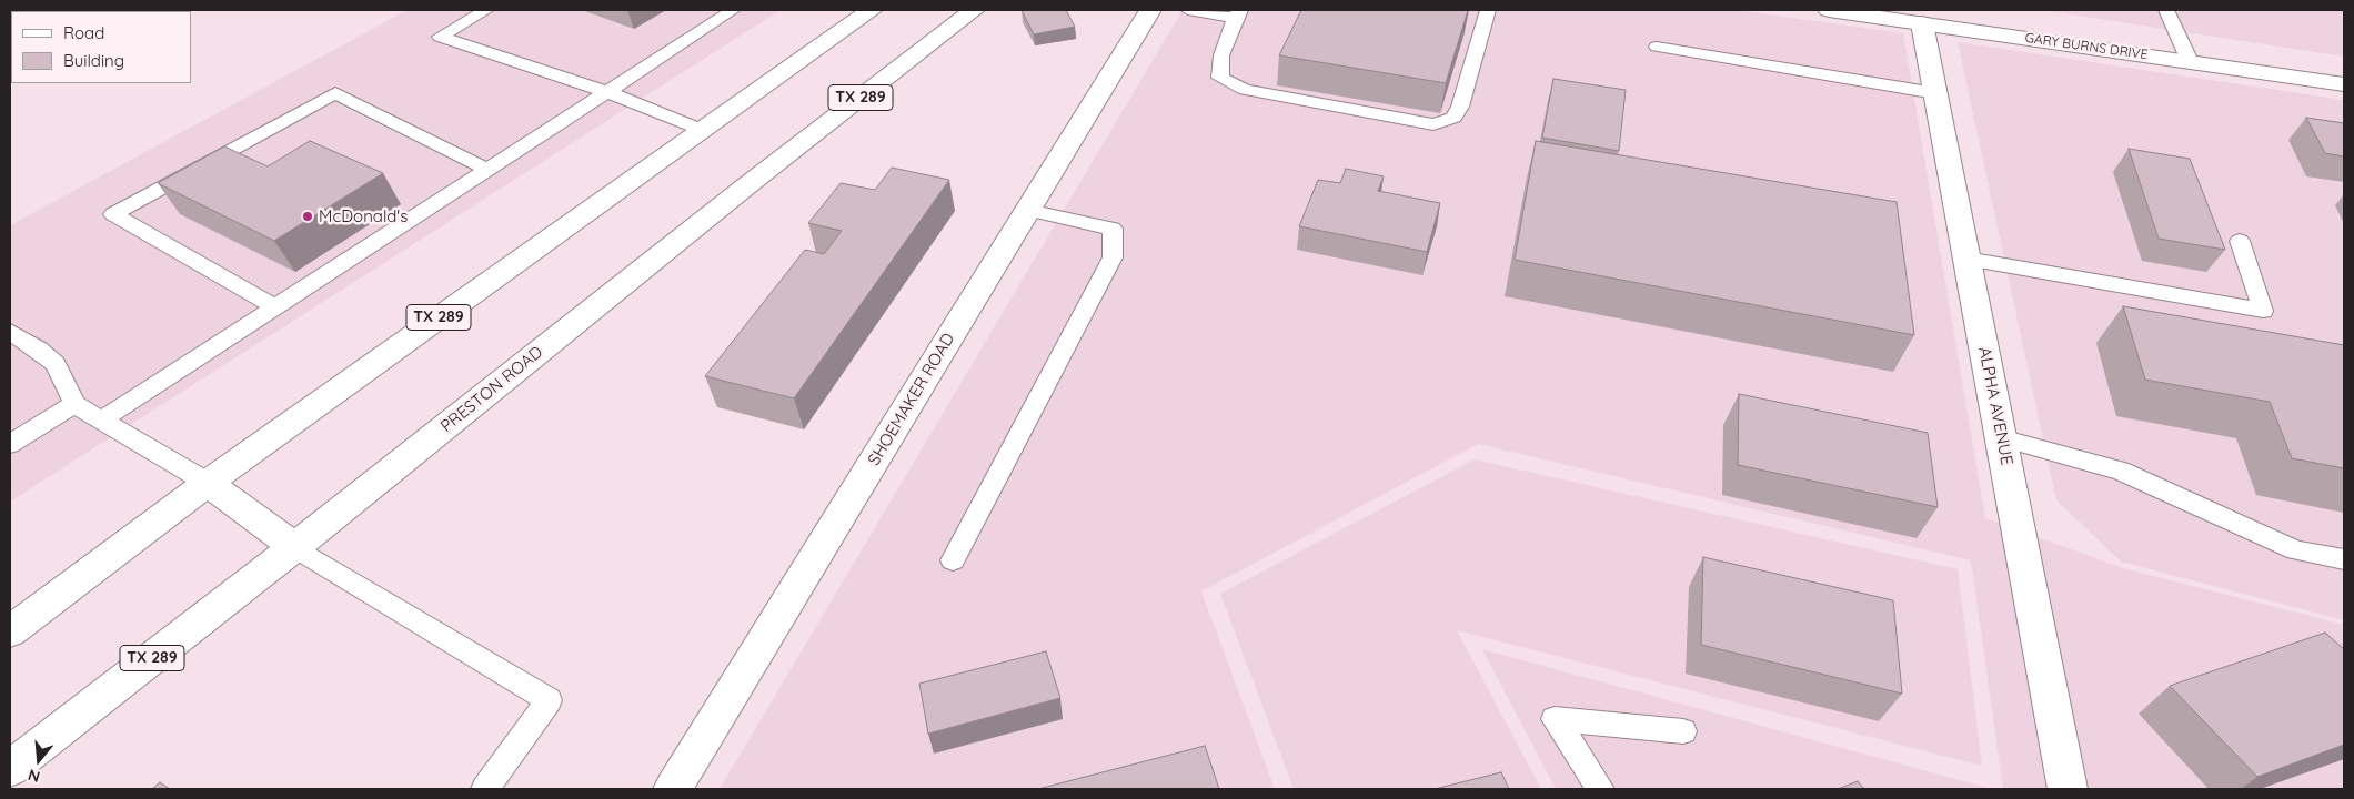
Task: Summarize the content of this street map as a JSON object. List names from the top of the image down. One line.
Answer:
{"streets":{"street":["GARY BURNS DRIVE","TX 289","PRESTON ROAD","SHOEMAKER ROAD","ALPHA AVENUE"]},"crossings":[["GARY BURNS DRIVE","ALPHA AVENUE"]],"places":["McDonald's"],"legend":["Road","Building"],"north":"bottom"}
